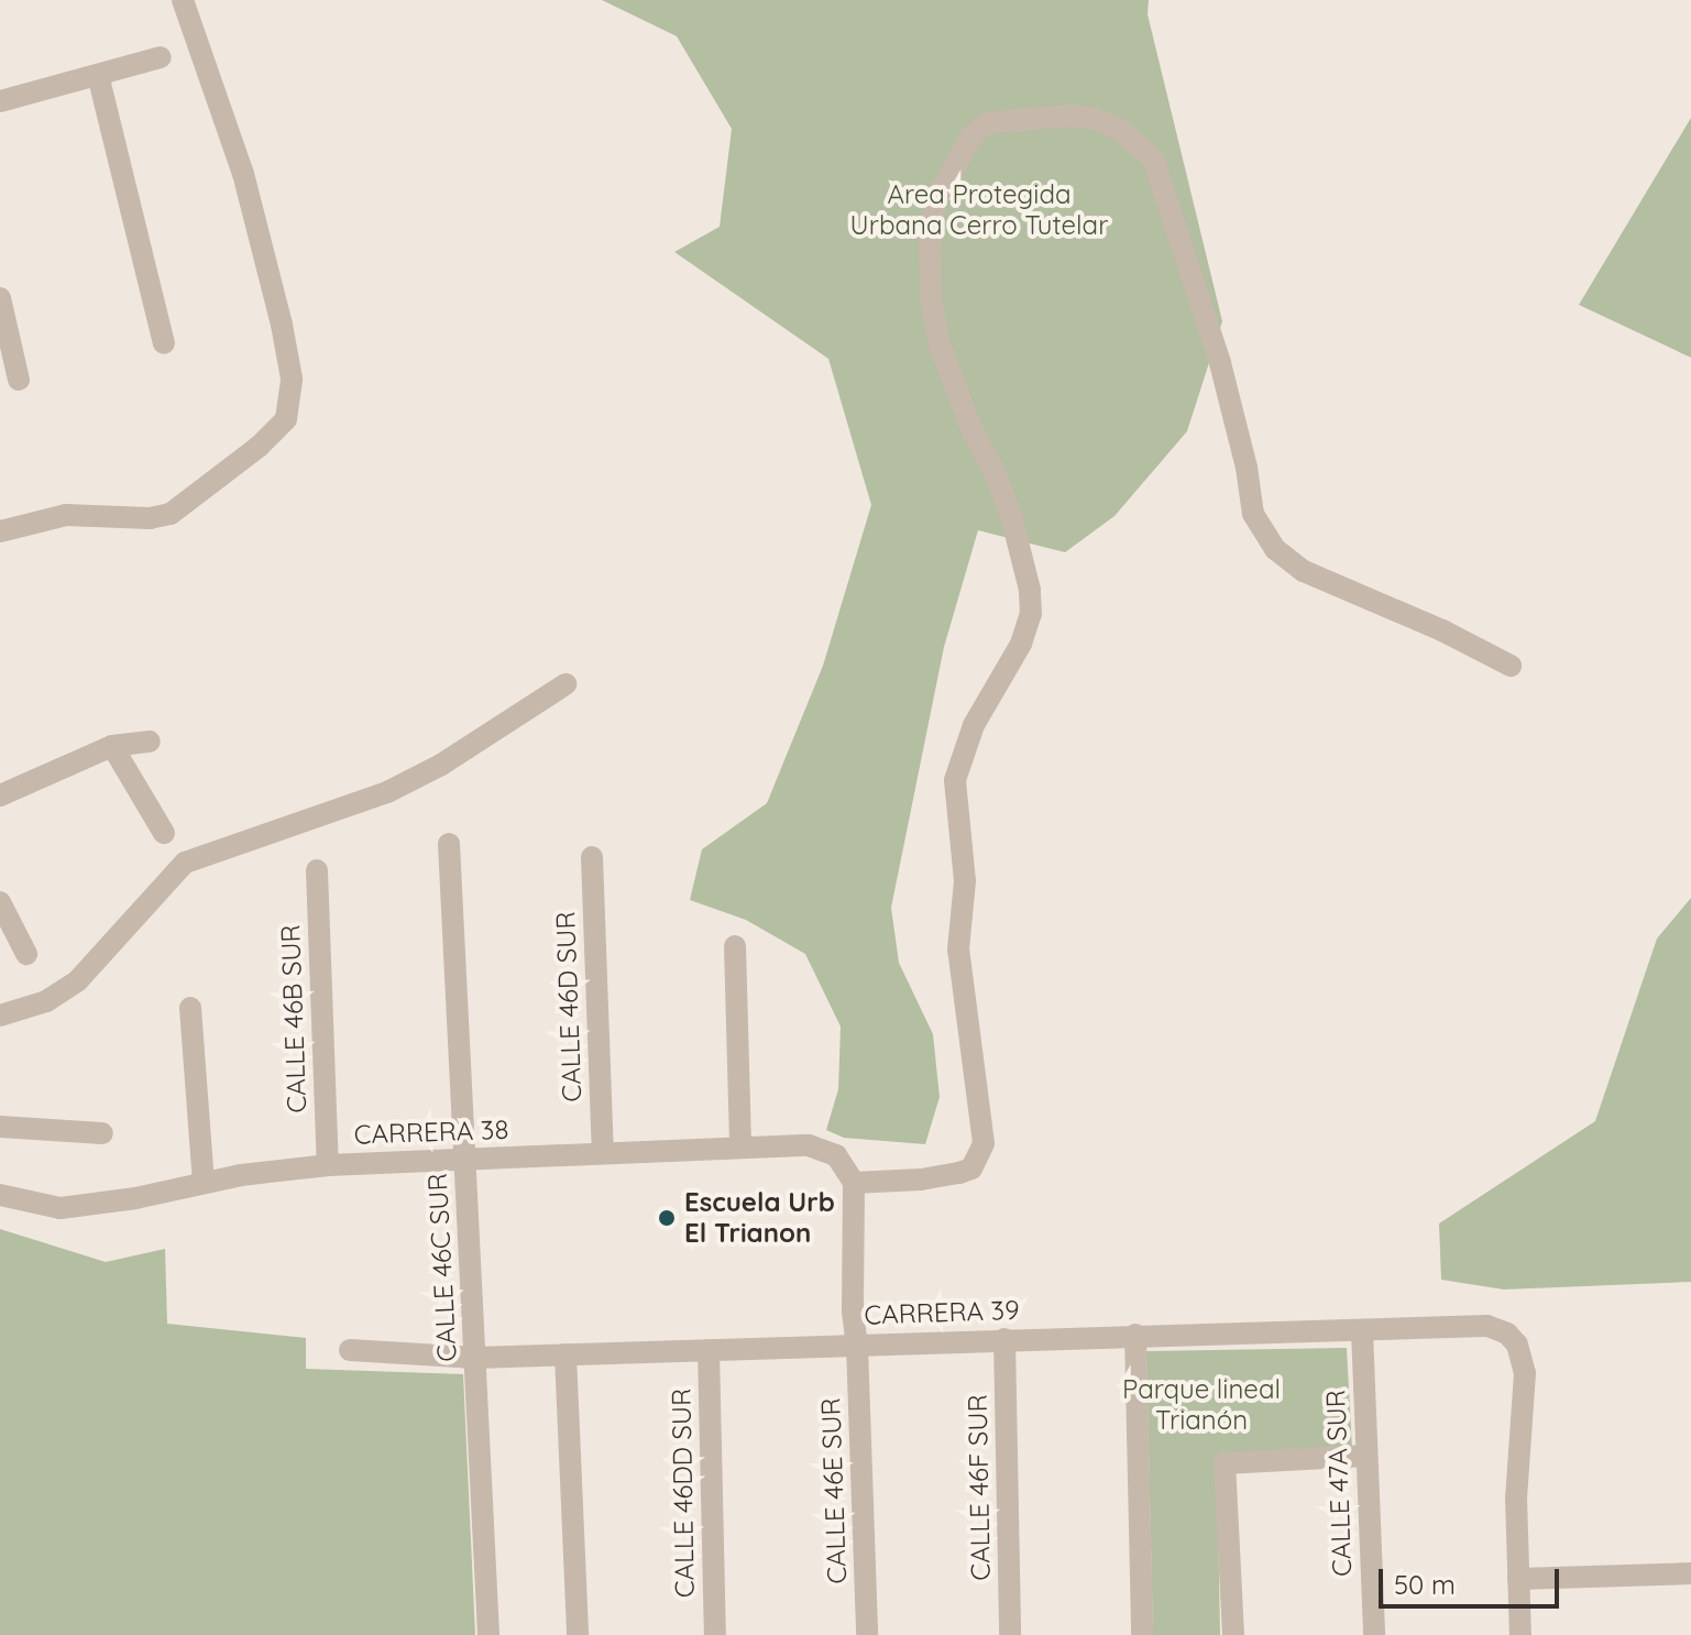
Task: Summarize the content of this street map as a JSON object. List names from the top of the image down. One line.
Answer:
{"streets":{"street":["CALLE 46D SUR","CALLE 46B SUR","CARRERA 38","CALLE 46C SUR","CARRERA 39","CALLE 47A SUR","CALLE 46F SUR","CALLE 46E SUR","CALLE 46DD SUR"]},"crossings":[["CALLE 46D SUR","CARRERA 38"],["CALLE 46B SUR","CARRERA 38"],["CARRERA 38","CALLE 46C SUR"],["CALLE 46C SUR","CARRERA 39"],["CARRERA 39","CALLE 47A SUR"],["CARRERA 39","CALLE 46F SUR"],["CARRERA 39","CALLE 46E SUR"],["CARRERA 39","CALLE 46DD SUR"]],"parks":["Area Protegida Urbana Cerro Tutelar","Parque lineal Trianón"],"places":["Escuela Urb El Trianon"],"scale_bar":"50 m"}
